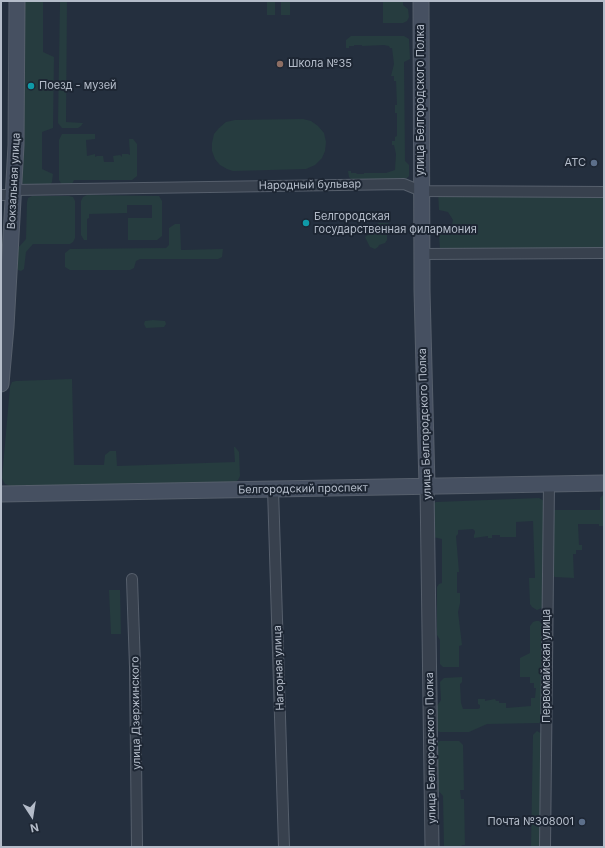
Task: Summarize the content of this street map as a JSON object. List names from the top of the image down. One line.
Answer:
{"streets":{"main road":["улица Белгородского Полка","Вокзальная улица","Белгородский проспект"],"street":["Народный бульвар","Первомайская улица","Нагорная улица","улица Дзержинского"]},"crossings":[["улица Белгородского Полка","Народный бульвар"],["улица Белгородского Полка","Белгородский проспект"],["Вокзальная улица","Народный бульвар"],["Белгородский проспект","Первомайская улица"],["Белгородский проспект","Нагорная улица"]],"places":["Школа №35","Поезд - музей","АТС","Белгородская государственная филармония","Почта №308001"],"north":"bottom"}
